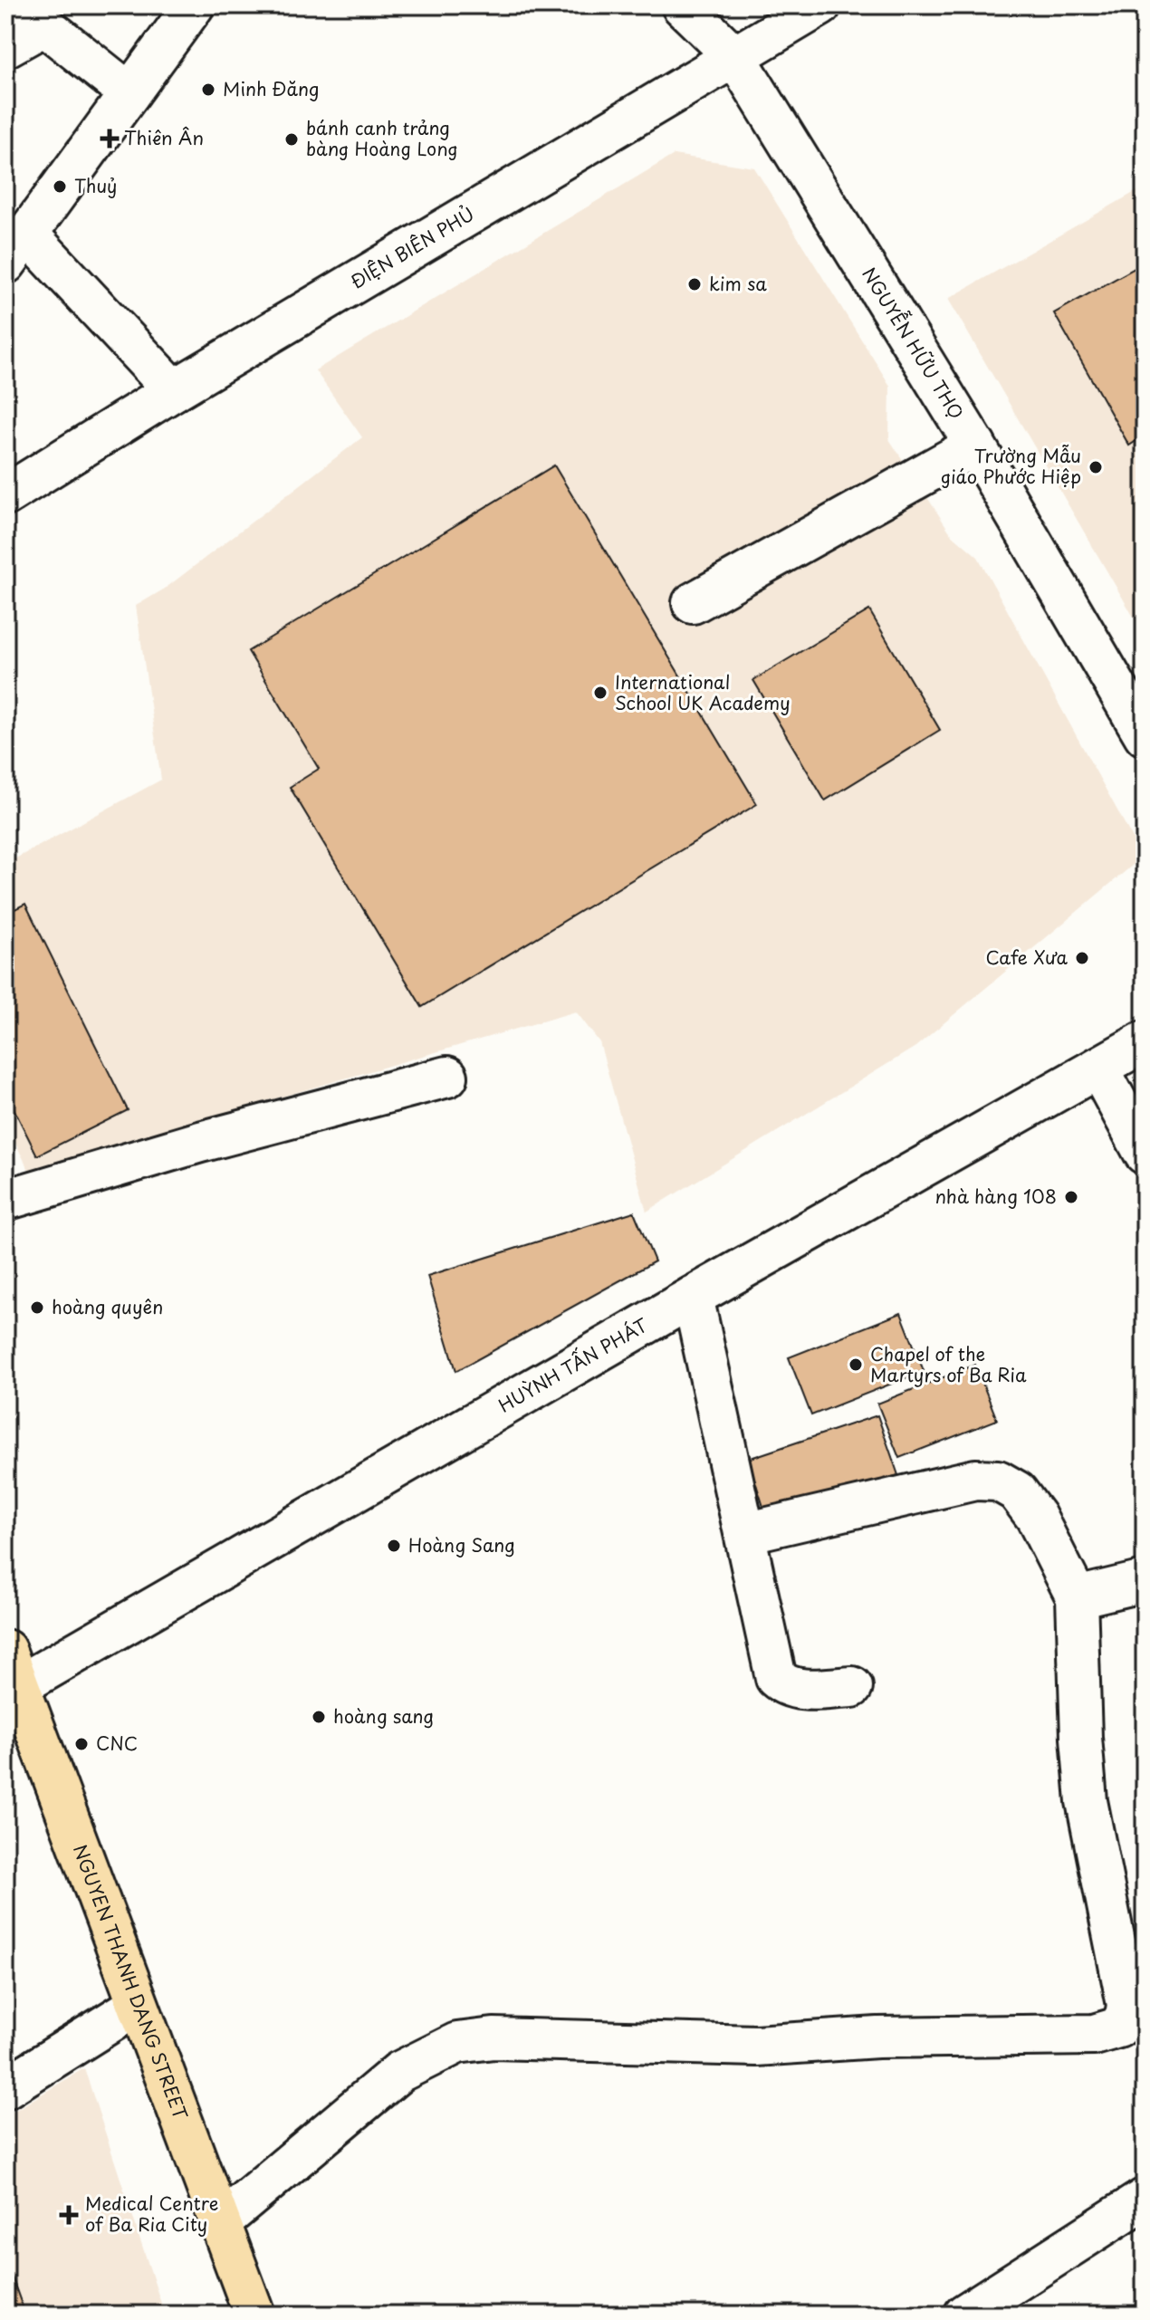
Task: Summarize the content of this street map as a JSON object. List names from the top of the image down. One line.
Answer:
{"streets":{"main road":["NGUYEN THANH DANG STREET"],"street":["ĐIỆN BIÊN PHỦ","NGUYỄN HỮU THỌ","HUỲNH TẤN PHÁT"]},"crossings":[["ĐIỆN BIÊN PHỦ","NGUYỄN HỮU THỌ"],["HUỲNH TẤN PHÁT","NGUYEN THANH DANG STREET"]],"places":{"other":["Minh Đăng","bánh canh trảng bàng Hoàng Long","Thuỷ","kim sa","Trường Mẫu giáo Phước Hiệp","International School UK Academy","Cafe Xưa","nhà hàng 108","hoàng quyên","Chapel of the Martyrs of Ba Ria","Hoàng Sang","hoàng sang","CNC"],"health":["Thiên Ân","Medical Centre of Ba Ria City"]}}
